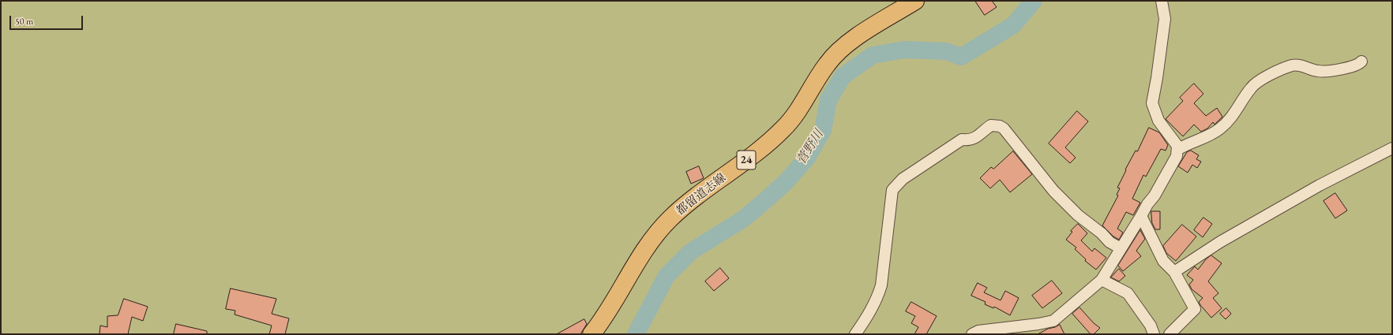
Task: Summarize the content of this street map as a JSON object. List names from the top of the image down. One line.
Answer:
{"streets":{"main road":["24","都留道志線"]},"water":["菅野川"],"scale_bar":"50 m"}
